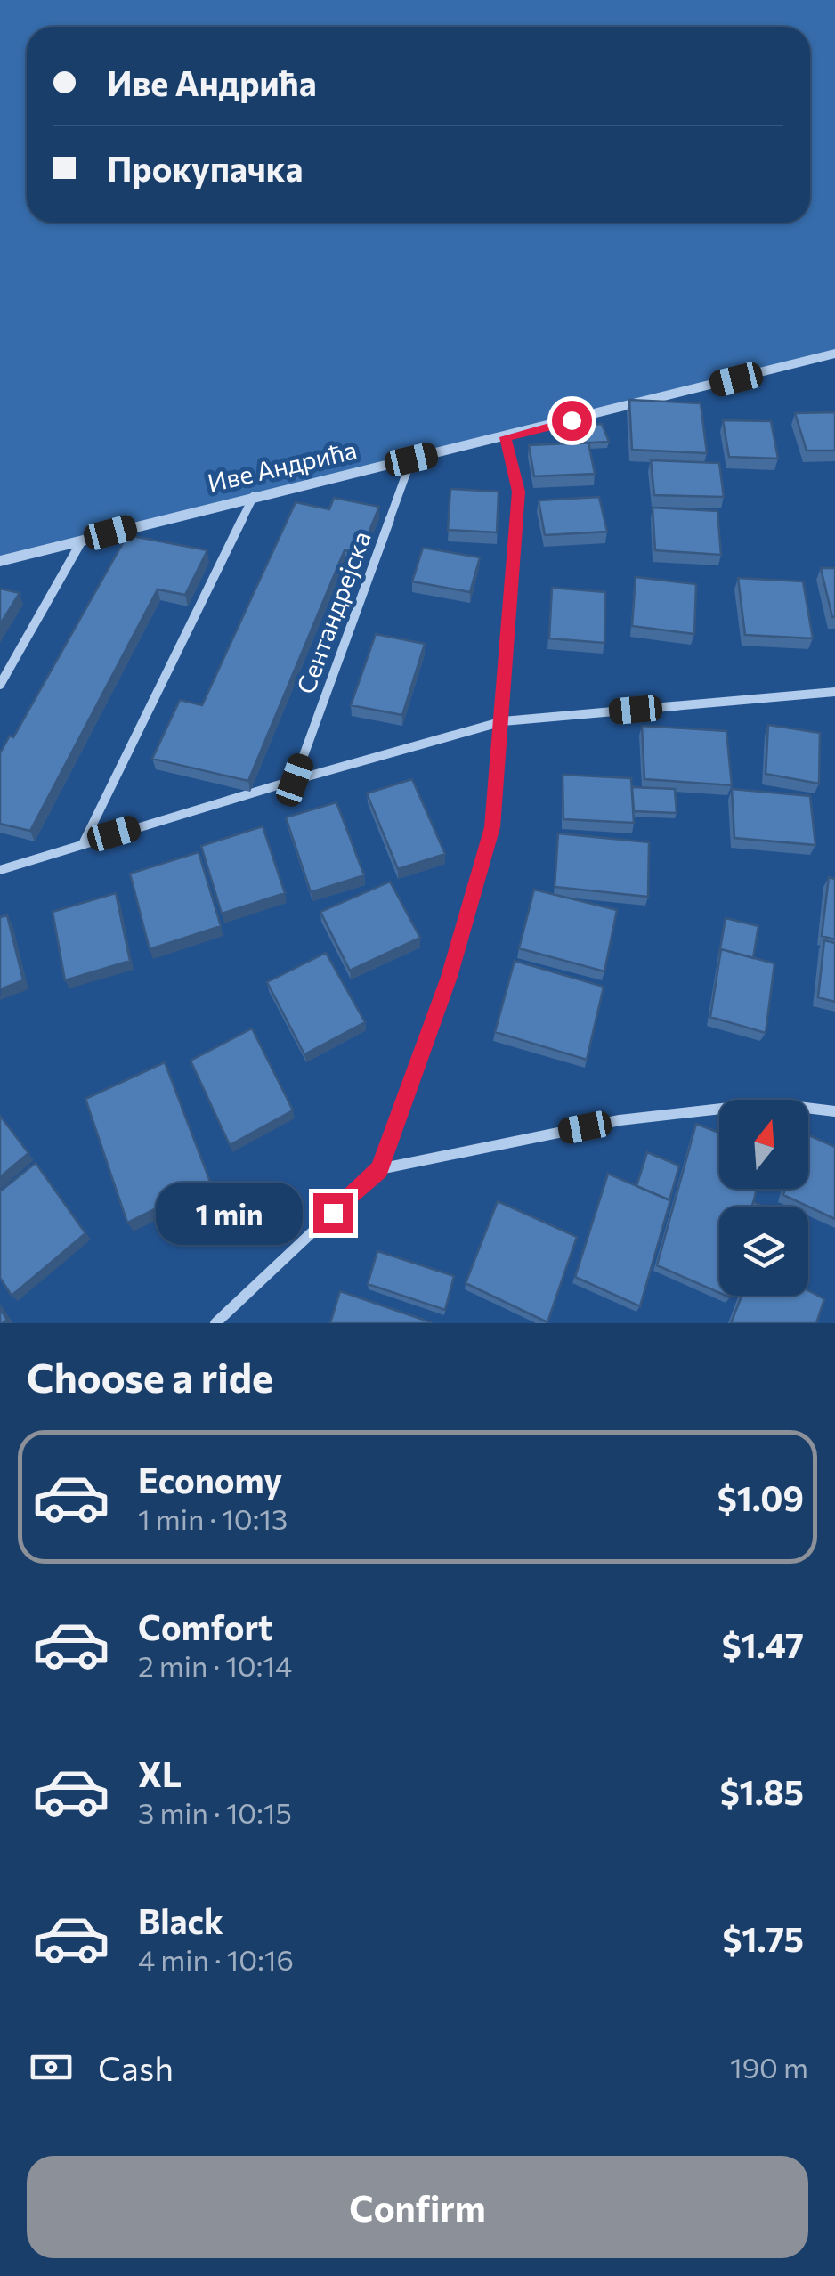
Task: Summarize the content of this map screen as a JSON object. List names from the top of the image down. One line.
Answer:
{"streets":{"street":["Иве Андрића","Сентандрејска"]},"crossings":[["Иве Андрића","Сентандрејска"]],"north":"top","page":{"banner":["Иве Андрића","Прокупачка"],"bubble":"1 min","heading":"Choose a ride","list":[{"name":"Economy","note":"1 min · 10:13","value":"$1.09"},{"name":"Comfort","note":"2 min · 10:14","value":"$1.47"},{"name":"XL","note":"3 min · 10:15","value":"$1.85"},{"name":"Black","note":"4 min · 10:16","value":"$1.75"}],"pay":["Cash","190 m"],"buttons":"Confirm"}}
